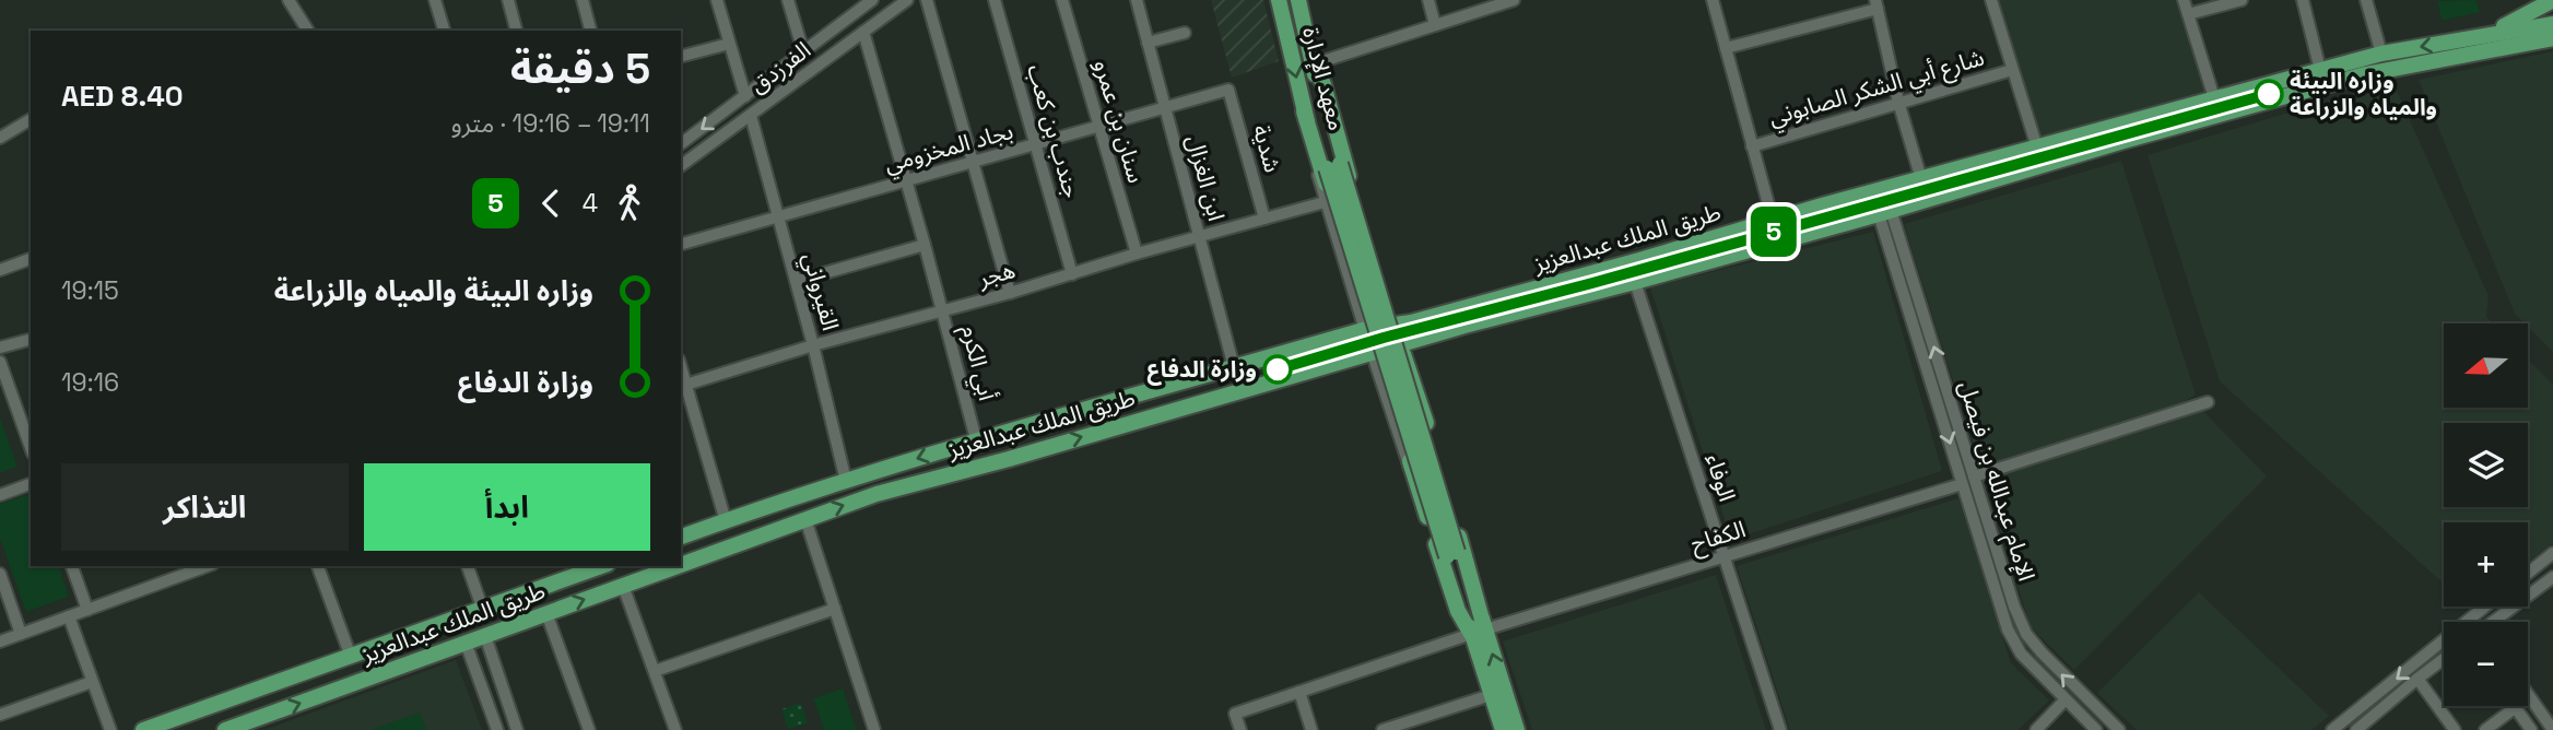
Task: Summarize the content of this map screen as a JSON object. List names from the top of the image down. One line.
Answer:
{"streets":{"main road":["معهد الإدارة","طريق الملك عبدالعزيز"],"street":["الفرزدق","شارع أبي الشكر الصابوني","سنان بن عمرو","جندب بن كعب","بجاد المخزومي","شدية","ابن الغزال","هجر","القيرواني","أبي الكرم","الوفاء","الإمام عبدالله بن فيصل","الكفاح"]},"crossings":[["الفرزدق","القيرواني"],["الفرزدق","أبي الكرم"],["سنان بن عمرو","بجاد المخزومي"],["سنان بن عمرو","هجر"],["جندب بن كعب","بجاد المخزومي"],["جندب بن كعب","هجر"],["بجاد المخزومي","شدية"],["بجاد المخزومي","ابن الغزال"],["بجاد المخزومي","القيرواني"],["بجاد المخزومي","أبي الكرم"],["شدية","هجر"],["ابن الغزال","طريق الملك عبدالعزيز"],["ابن الغزال","هجر"],["طريق الملك عبدالعزيز","القيرواني"],["طريق الملك عبدالعزيز","أبي الكرم"],["طريق الملك عبدالعزيز","الوفاء"],["طريق الملك عبدالعزيز","الإمام عبدالله بن فيصل"],["هجر","القيرواني"],["هجر","أبي الكرم"],["الوفاء","الكفاح"],["الإمام عبدالله بن فيصل","الكفاح"]],"places":["وزاره البيئة والمياه والزراعة","وزارة الدفاع"],"lines":["metro line 5"],"north":"left","page":{"on_map":"5","heading":["5 دقيقة","19:11 – 19:16 · مترو","AED 8.40"],"legs":["4","5"],"list":[{"name":"وزاره البيئة والمياه والزراعة","value":"19:15"},{"name":"وزارة الدفاع","value":"19:16"}],"map_buttons":["+","−"],"buttons":["ابدأ","التذاكر"]}}
